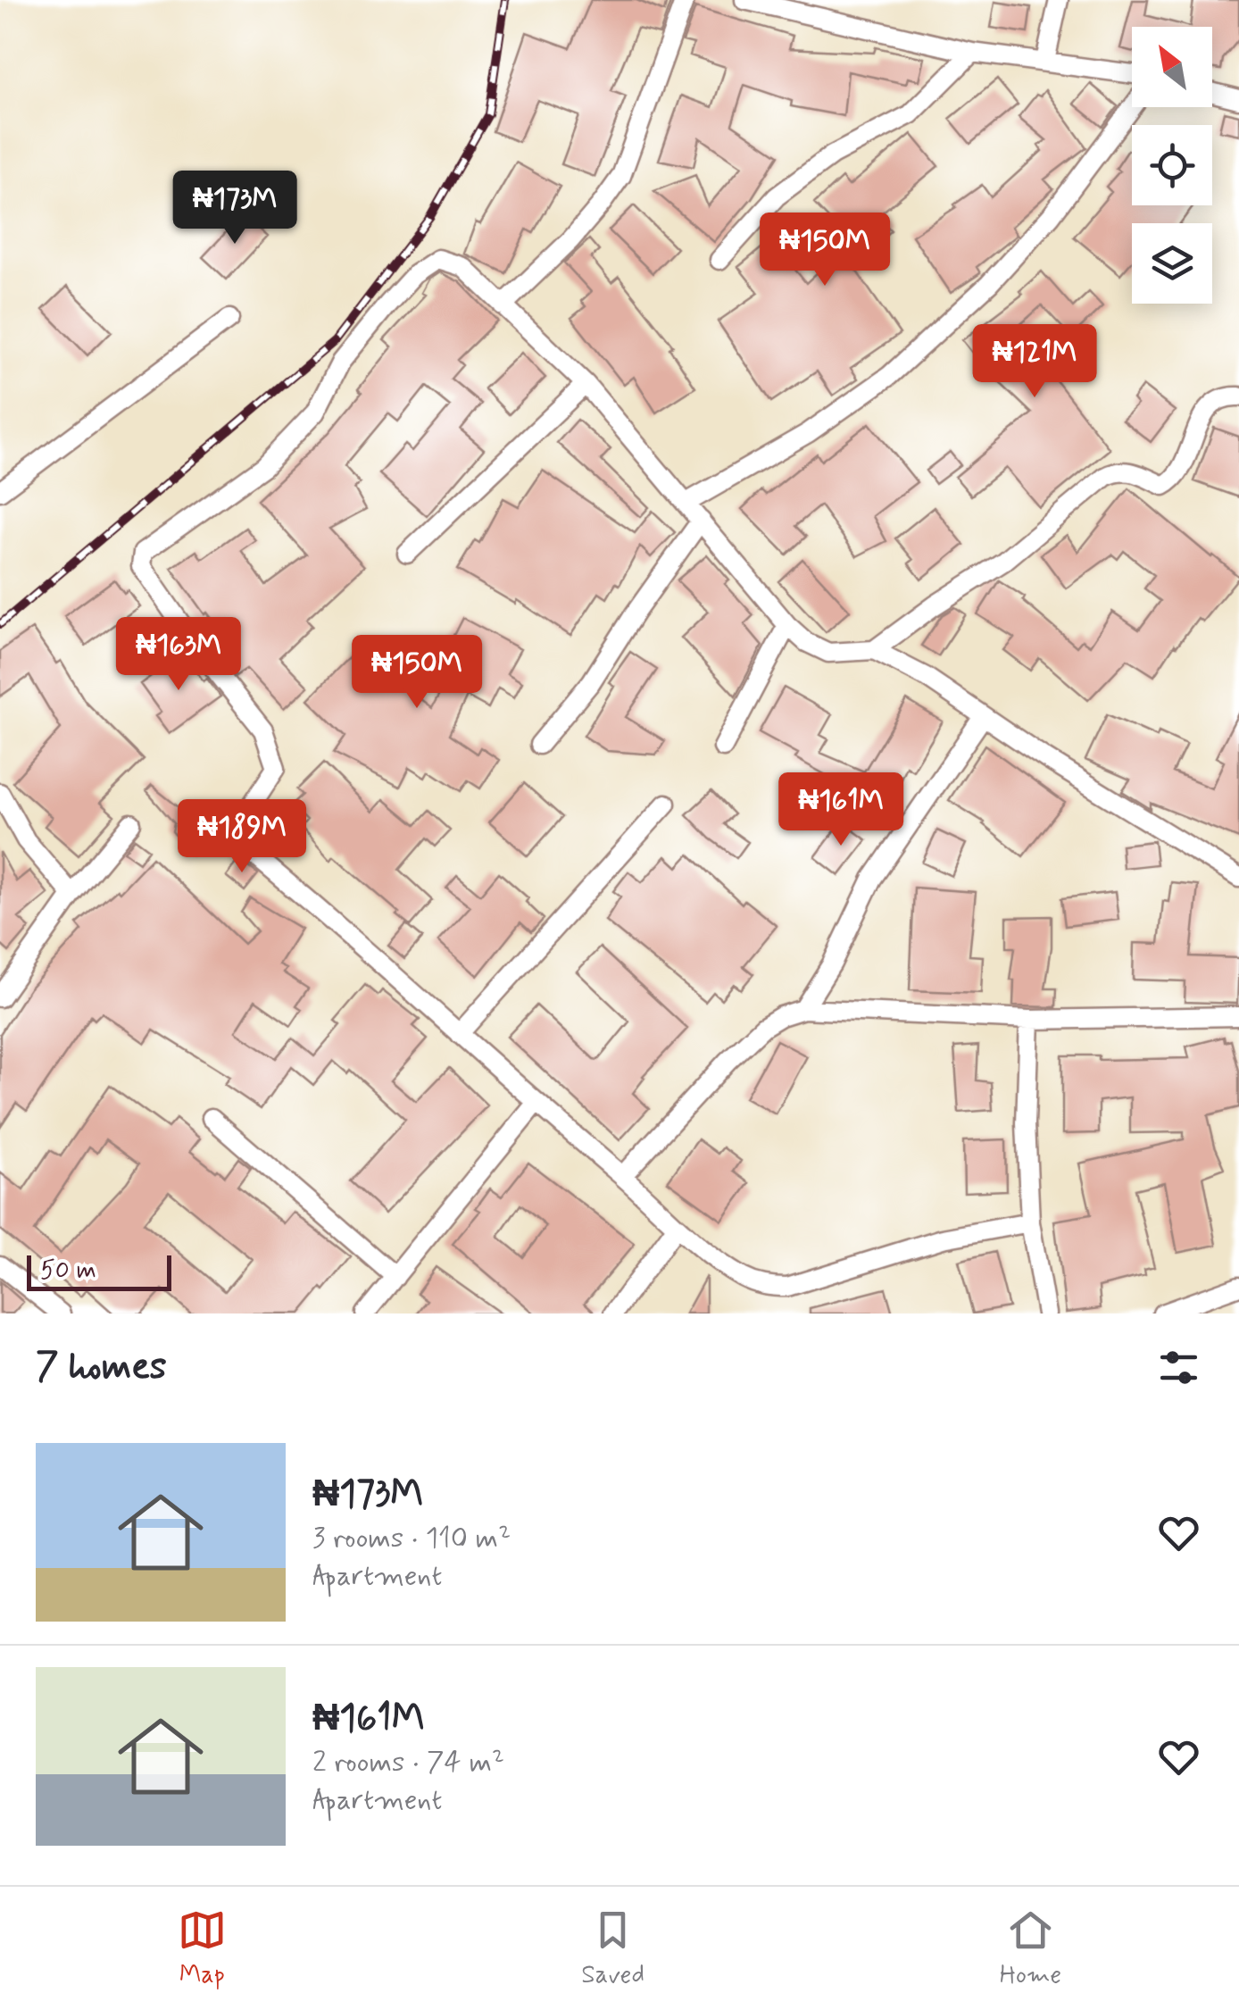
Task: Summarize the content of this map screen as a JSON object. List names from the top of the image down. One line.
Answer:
{"scale_bar":"50 m","north":"top left","page":{"price":["₦173M","₦150M","₦121M","₦163M","₦150M","₦161M","₦189M"],"scale":"50 m","heading":"7 homes","list":[{"name":"₦173M","note":"3 rooms · 110 m² · Apartment"},{"name":"₦161M","note":"2 rooms · 74 m² · Apartment"}],"tabs":["Map","Saved","Home"]}}
